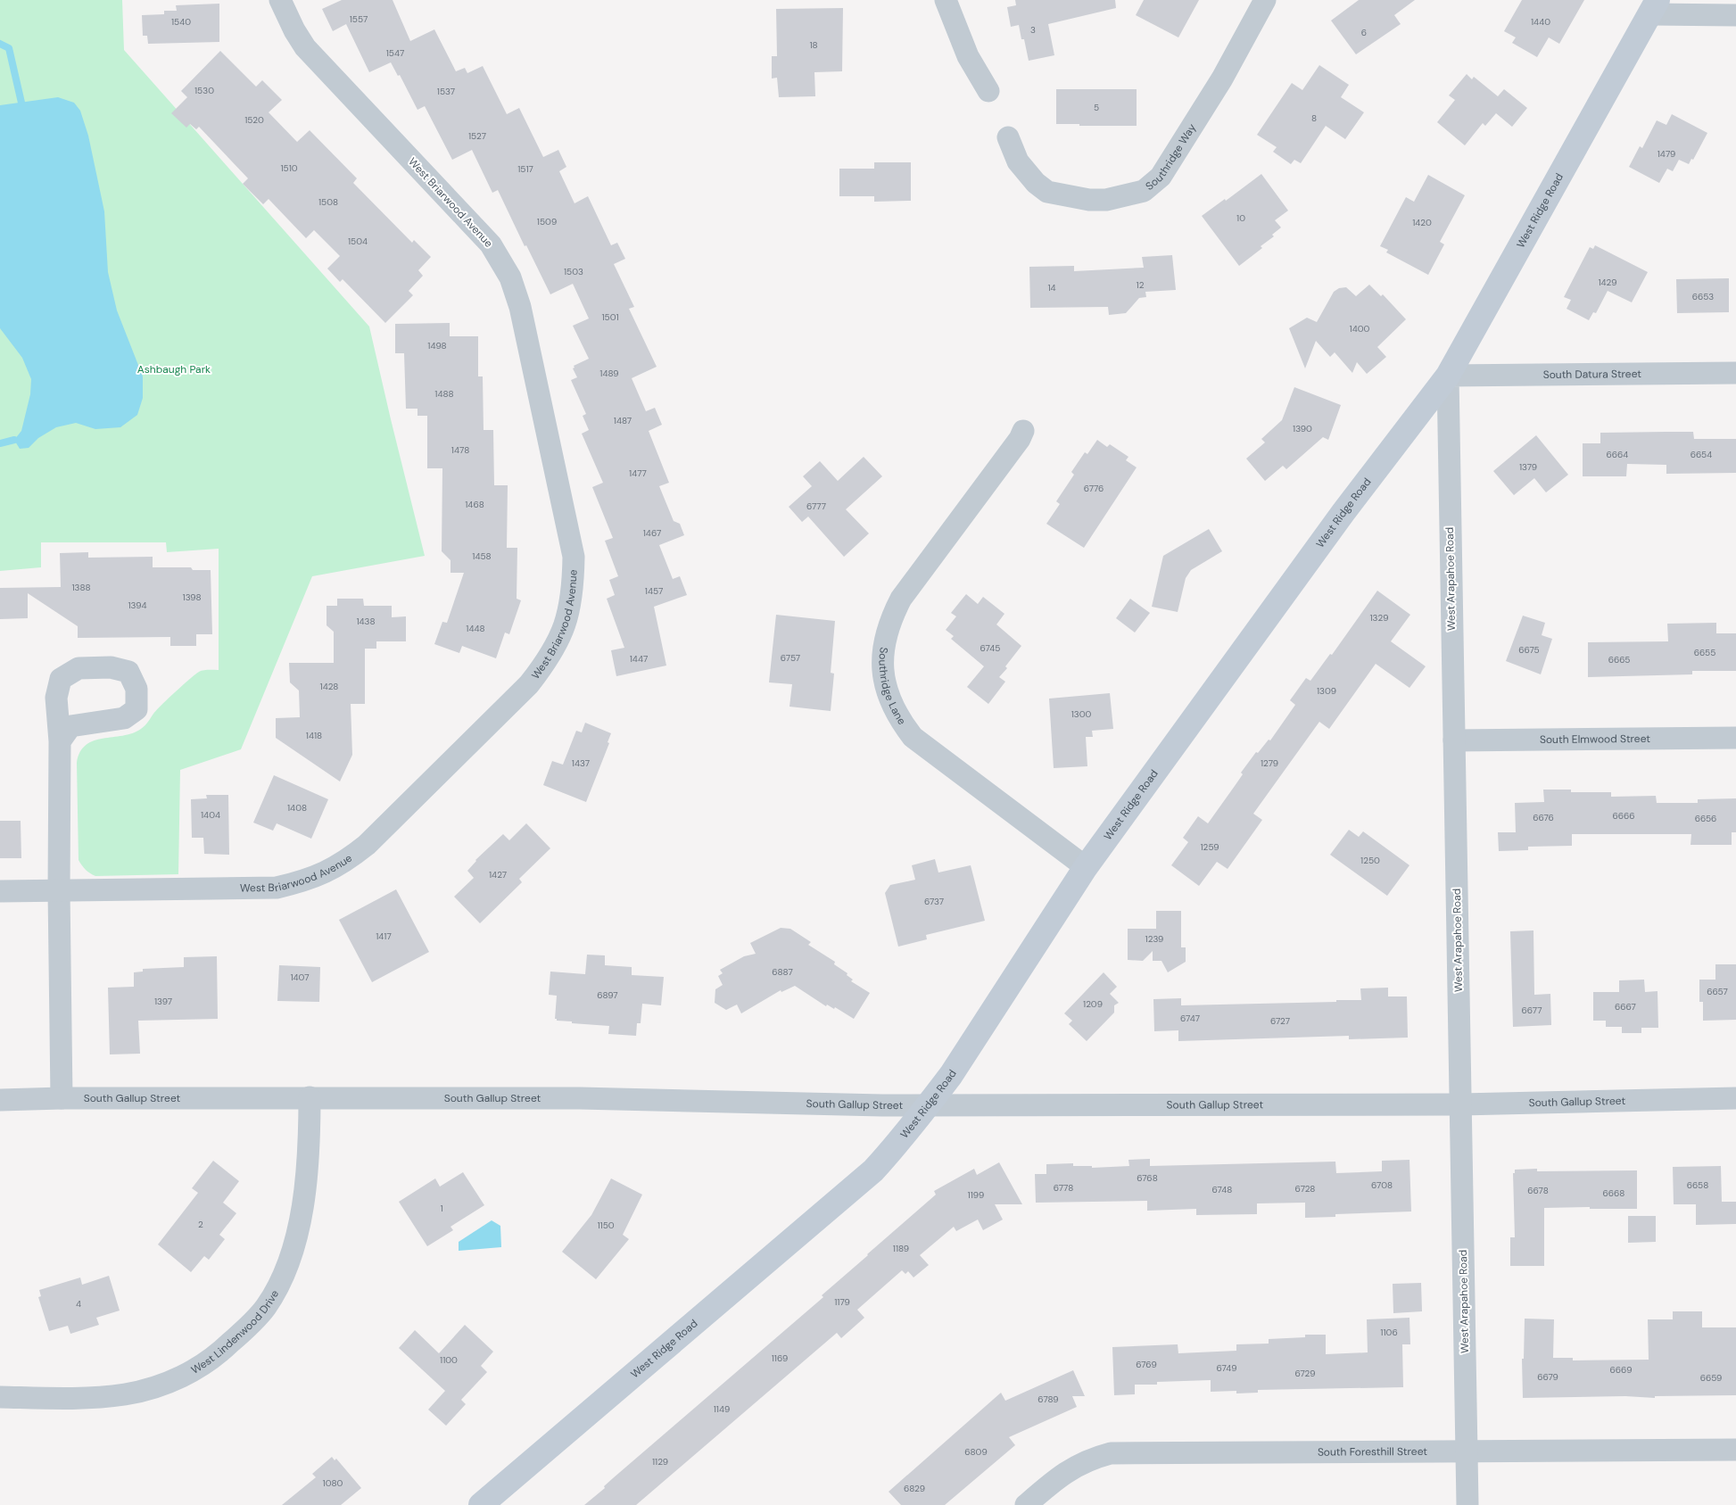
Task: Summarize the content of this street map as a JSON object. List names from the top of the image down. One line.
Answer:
{"streets":{"street":["Southridge Way","West Briarwood Avenue","West Ridge Road","South Datura Street","West Arapahoe Road","Southridge Lane","South Elmwood Street","South Gallup Street","West Lindenwood Drive","South Foresthill Street"]},"crossings":[["West Ridge Road","South Datura Street"],["West Ridge Road","West Arapahoe Road"],["West Ridge Road","Southridge Lane"],["West Ridge Road","South Gallup Street"],["South Datura Street","West Arapahoe Road"],["West Arapahoe Road","South Elmwood Street"],["West Arapahoe Road","South Gallup Street"],["West Arapahoe Road","South Foresthill Street"],["South Gallup Street","West Lindenwood Drive"]],"parks":["Ashbaugh Park"],"house_numbers":["1557","1540","1440","3","6","18","1547","1530","1537","5","8","1520","1527","1479","1510","1517","1508","10","1509","1420","1504","1503","1429","12","14","6653","1501","1400","1498","1489","1488","1487","1390","1478","6664","6654","1379","1477","6776","1468","6777","1467","1458","1388","1457","1398","1394","1329","1438","1448","6745","6675","6655","6757","1447","6665","1428","1309","1300","1418","1437","1279","1408","1404","6666","6676","6656","1259","1250","1427","6737","1417","1239","6887","1407","6657","6897","1397","1209","6667","6677","6747","6727","6768","6708","6658","6778","6728","6748","6678","6668","1199","1","2","1150","1189","1179","4","1106","1169","1100","6769","6749","6669","6729","6679","6659","6789","1149","6809","1129","1080","6829"]}
